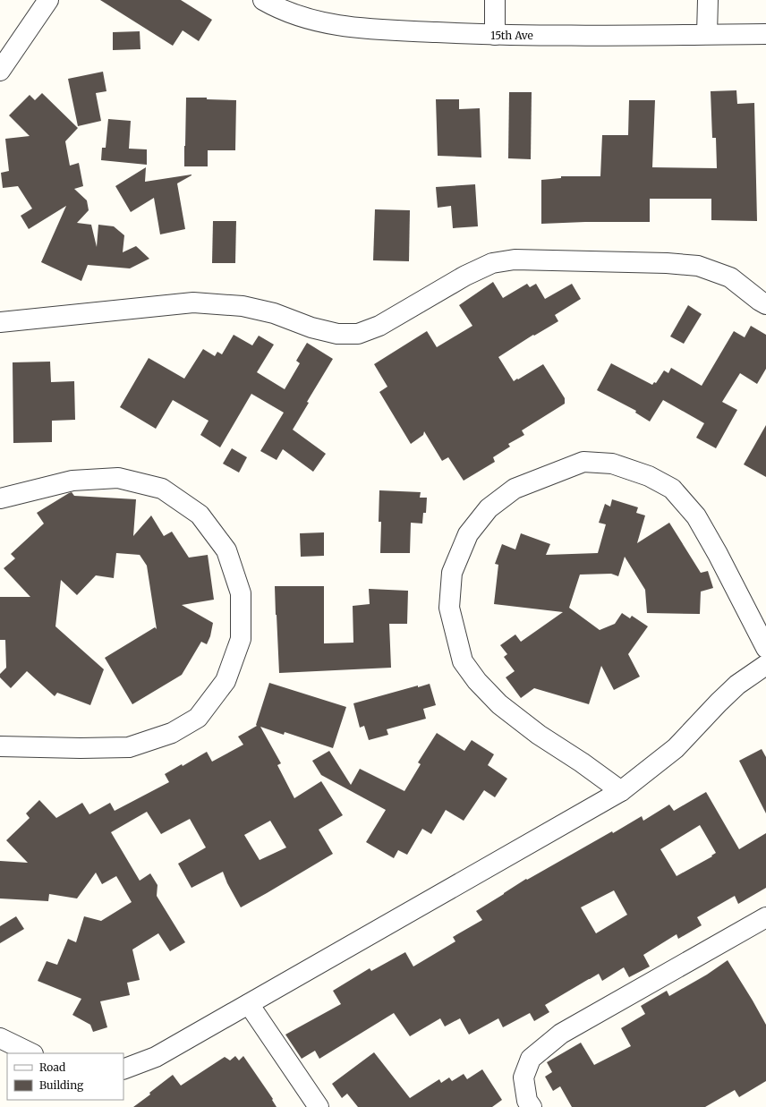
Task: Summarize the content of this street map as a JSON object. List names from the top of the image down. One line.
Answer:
{"streets":{"street":["15th Ave"]},"legend":["Road","Building"]}
